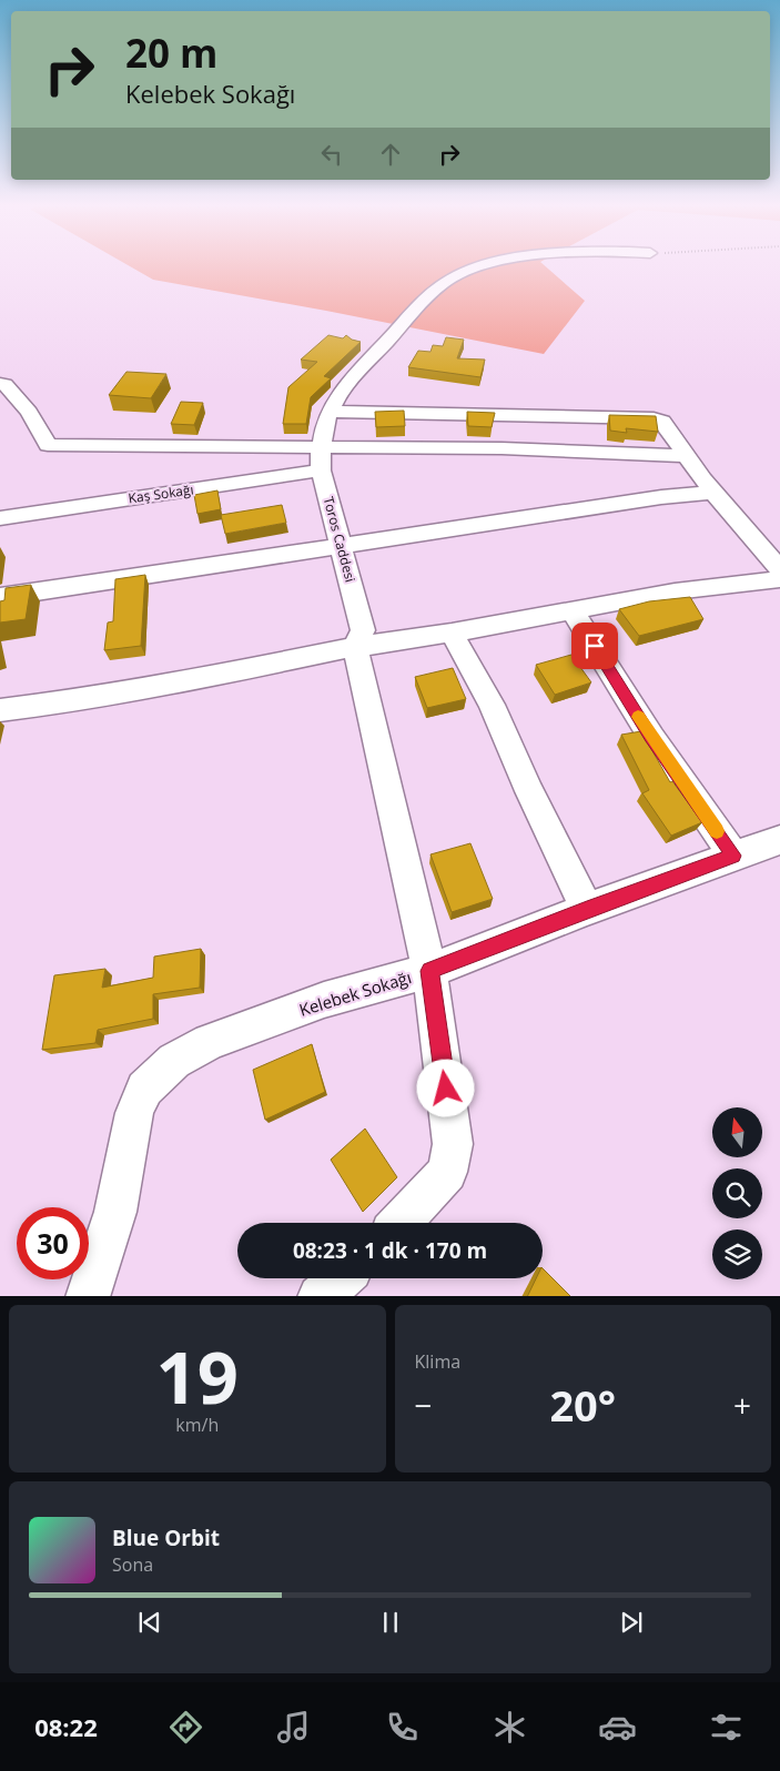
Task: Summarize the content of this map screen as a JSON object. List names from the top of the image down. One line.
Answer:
{"streets":{"street":["Kaş Sokağı","Toros Caddesi","Kelebek Sokağı"]},"crossings":[["Kaş Sokağı","Toros Caddesi"],["Toros Caddesi","Kelebek Sokağı"]],"north":"top","page":{"turn":["20 m","Kelebek Sokağı"],"limit":"30","trip":"08:23 · 1 dk · 170 m","tile":[["19","km/h"],"Klima"],"heat":["−","20°","+"],"song":["Blue Orbit","Sona"],"tabs":"08:22"}}
